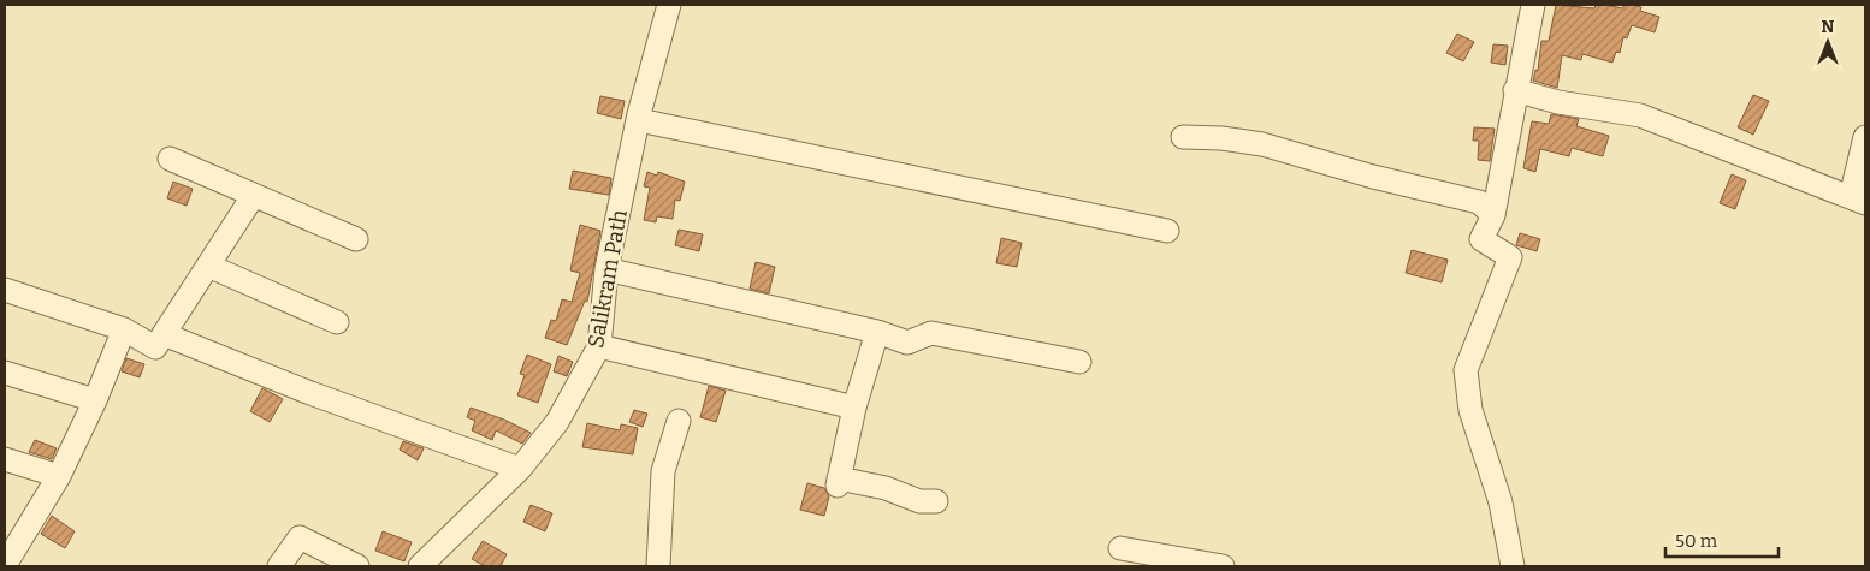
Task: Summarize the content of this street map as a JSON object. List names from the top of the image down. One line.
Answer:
{"streets":{"street":["Salikram Path"]},"scale_bar":"50 m","north":"top"}
